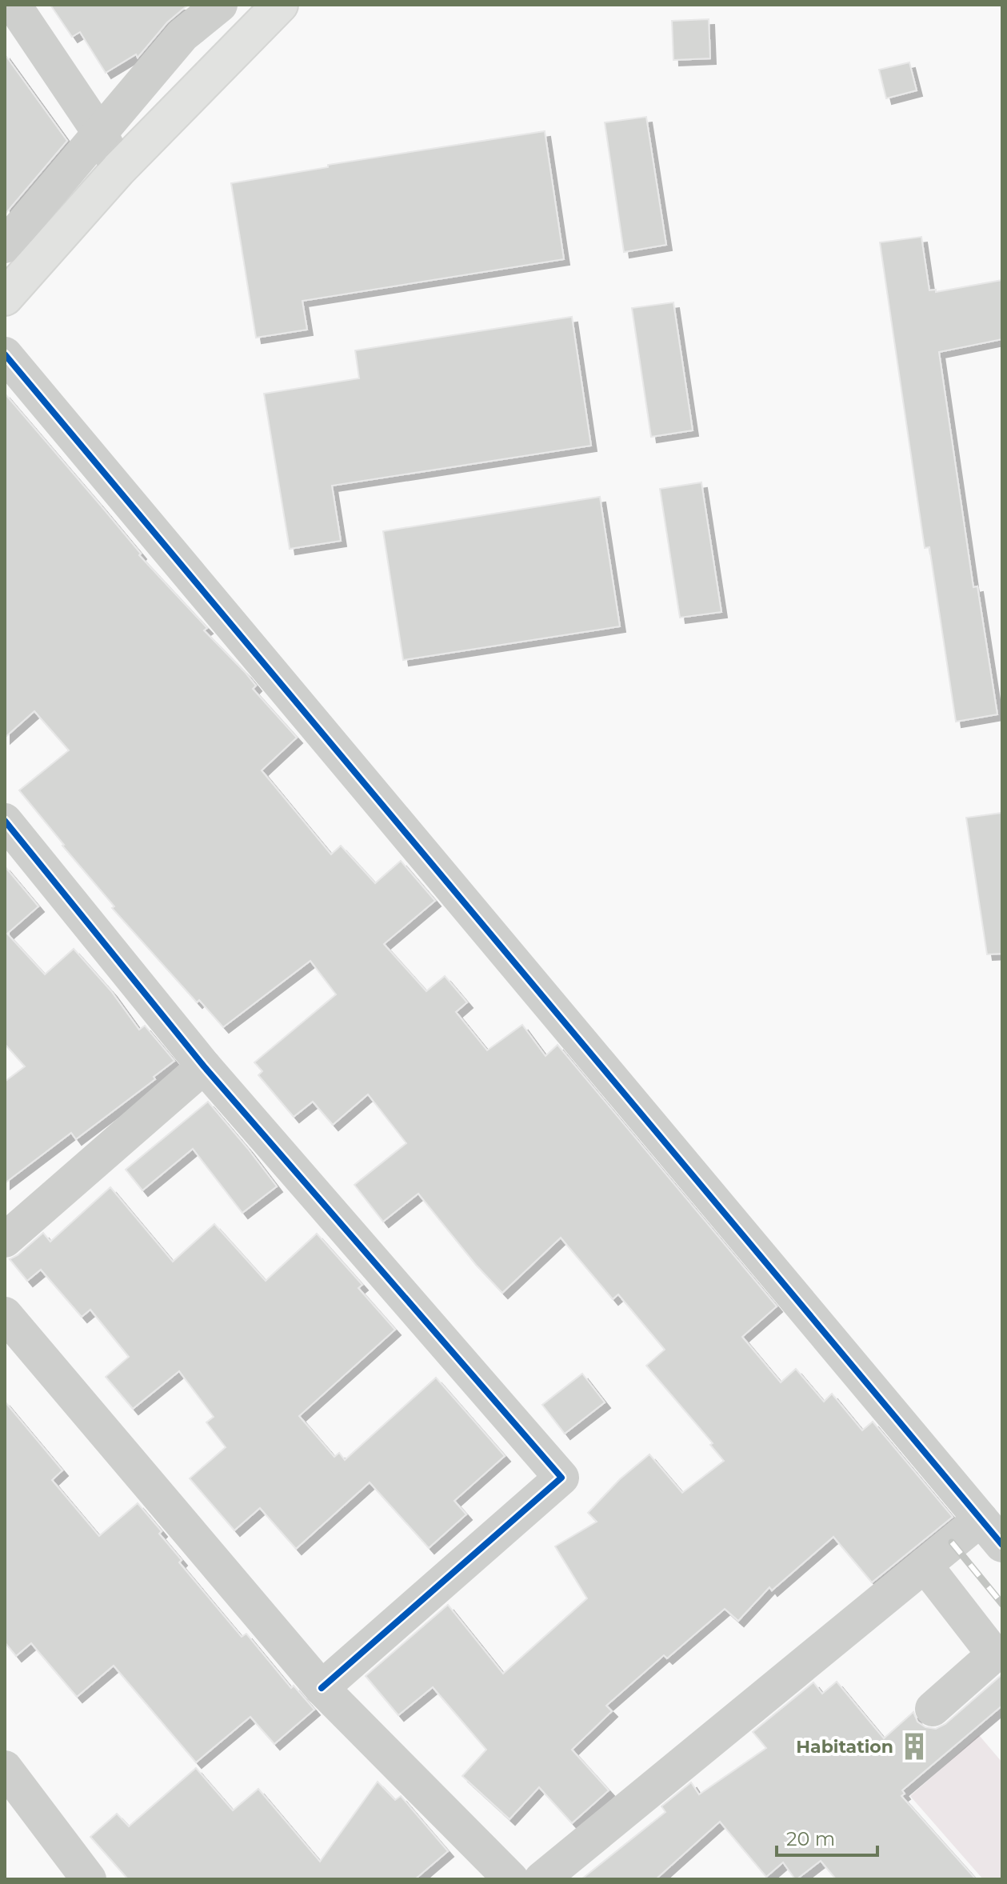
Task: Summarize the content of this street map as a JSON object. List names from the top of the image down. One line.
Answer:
{"places":{"building":["Habitation"]},"scale_bar":"20 m"}
